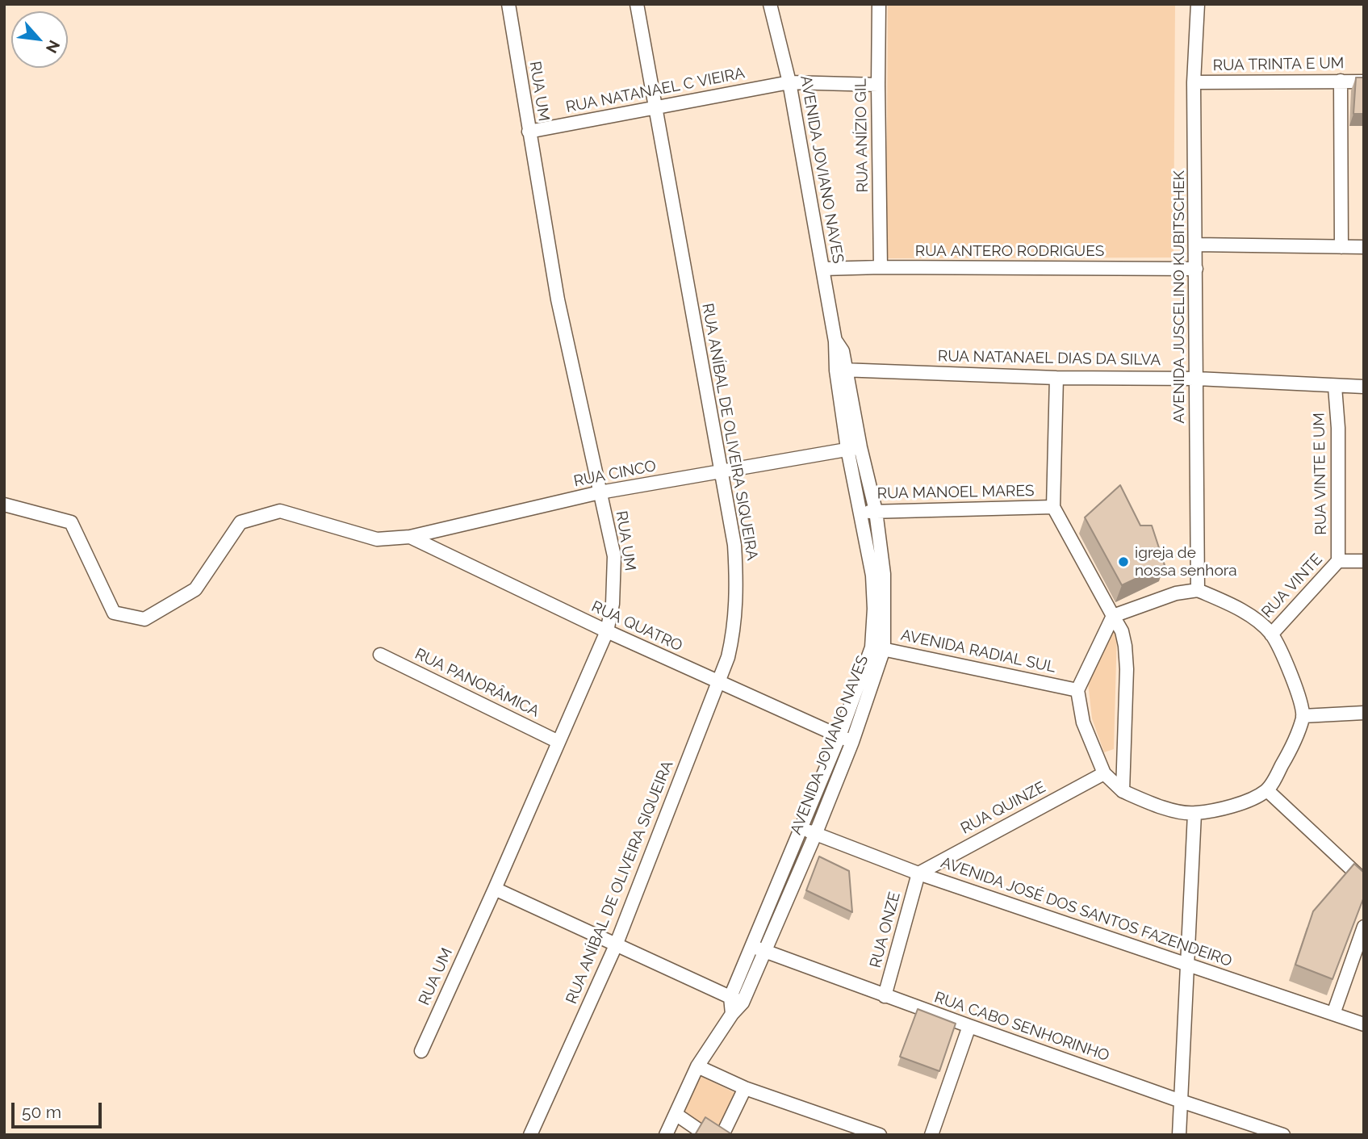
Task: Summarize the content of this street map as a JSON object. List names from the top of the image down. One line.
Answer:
{"streets":{"street":["RUA TRINTA E UM","RUA NATANAEL C VIEIRA","RUA UM","RUA ANÍZIO GIL","AVENIDA JOVIANO NAVES","RUA ANTERO RODRIGUES","AVENIDA JUSCELINO KUBITSCHEK","RUA NATANAEL DIAS DA SILVA","RUA ANÍBAL DE OLIVEIRA SIQUEIRA","RUA CINCO","RUA VINTE E UM","RUA MANOEL MARES","RUA VINTE","RUA QUATRO","AVENIDA RADIAL SUL","RUA PANORÂMICA","RUA QUINZE","AVENIDA JOSÉ DOS SANTOS FAZENDEIRO","RUA ONZE","RUA CABO SENHORINHO"]},"crossings":[["RUA TRINTA E UM","AVENIDA JUSCELINO KUBITSCHEK"],["RUA NATANAEL C VIEIRA","RUA UM"],["RUA NATANAEL C VIEIRA","RUA ANÍZIO GIL"],["RUA NATANAEL C VIEIRA","AVENIDA JOVIANO NAVES"],["RUA NATANAEL C VIEIRA","RUA ANÍBAL DE OLIVEIRA SIQUEIRA"],["RUA UM","RUA CINCO"],["RUA UM","RUA QUATRO"],["RUA UM","RUA PANORÂMICA"],["RUA ANÍZIO GIL","RUA ANTERO RODRIGUES"],["AVENIDA JOVIANO NAVES","RUA ANTERO RODRIGUES"],["AVENIDA JOVIANO NAVES","RUA NATANAEL DIAS DA SILVA"],["AVENIDA JOVIANO NAVES","RUA CINCO"],["AVENIDA JOVIANO NAVES","RUA MANOEL MARES"],["AVENIDA JOVIANO NAVES","RUA QUATRO"],["AVENIDA JOVIANO NAVES","AVENIDA RADIAL SUL"],["AVENIDA JOVIANO NAVES","AVENIDA JOSÉ DOS SANTOS FAZENDEIRO"],["AVENIDA JOVIANO NAVES","RUA CABO SENHORINHO"],["RUA ANTERO RODRIGUES","AVENIDA JUSCELINO KUBITSCHEK"],["AVENIDA JUSCELINO KUBITSCHEK","RUA NATANAEL DIAS DA SILVA"],["RUA NATANAEL DIAS DA SILVA","RUA VINTE E UM"],["RUA ANÍBAL DE OLIVEIRA SIQUEIRA","RUA CINCO"],["RUA ANÍBAL DE OLIVEIRA SIQUEIRA","RUA QUATRO"],["RUA CINCO","RUA QUATRO"],["RUA VINTE E UM","RUA VINTE"],["RUA QUINZE","AVENIDA JOSÉ DOS SANTOS FAZENDEIRO"],["RUA QUINZE","RUA ONZE"],["AVENIDA JOSÉ DOS SANTOS FAZENDEIRO","RUA ONZE"],["RUA ONZE","RUA CABO SENHORINHO"]],"places":["igreja de nossa senhora"],"scale_bar":"50 m","north":"bottom right"}
